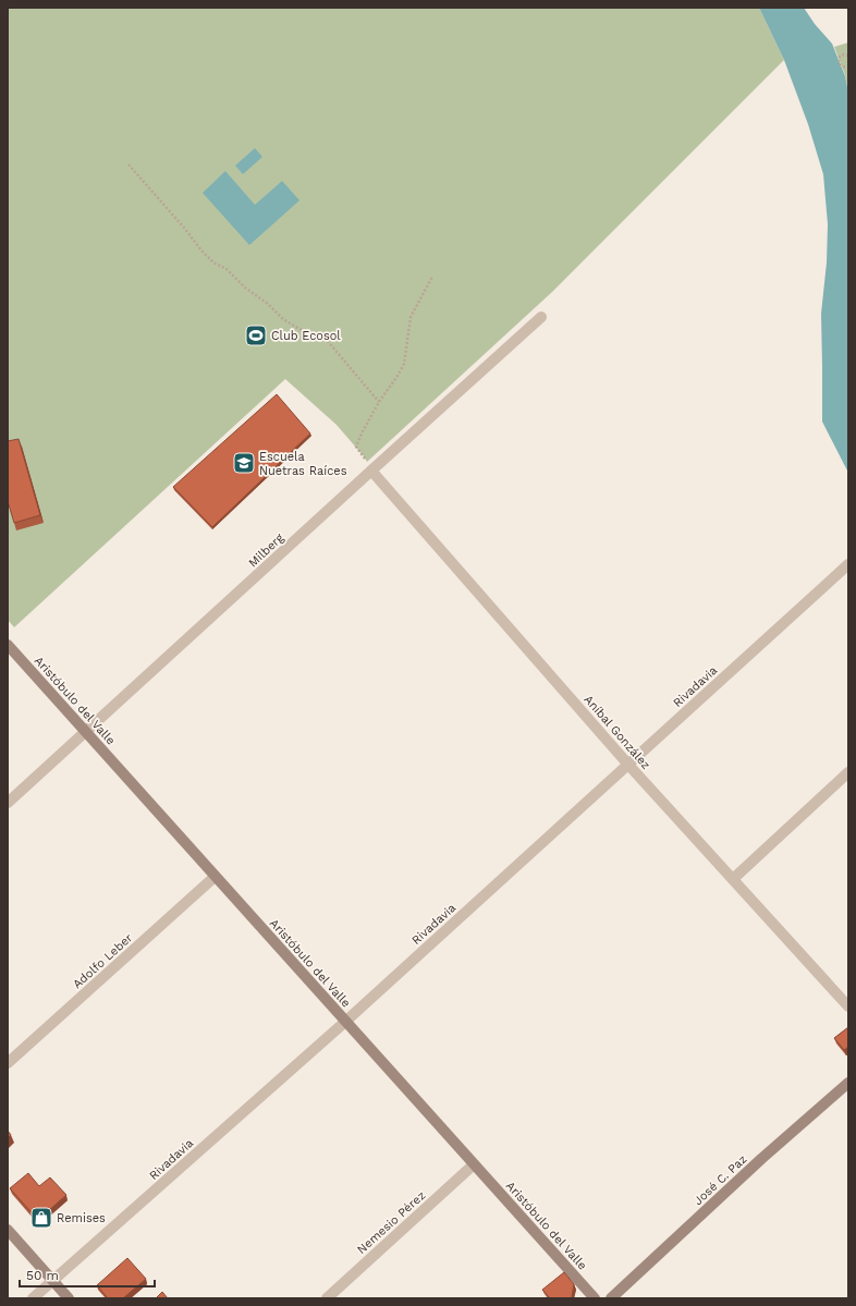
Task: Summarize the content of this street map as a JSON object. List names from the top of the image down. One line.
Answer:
{"streets":{"street":["Milberg","Rivadavia","Aristóbulo del Valle","Aníbal González","Adolfo Leber","José C. Paz","Nemesio Pérez"]},"crossings":[["Milberg","Aristóbulo del Valle"],["Milberg","Aníbal González"],["Rivadavia","Aristóbulo del Valle"],["Rivadavia","Aníbal González"],["Aristóbulo del Valle","Adolfo Leber"],["Aristóbulo del Valle","Nemesio Pérez"]],"places":{"sports":["Club Ecosol"],"school or university":["Escuela Nuetras Raíces"],"shop":["Remises"]},"scale_bar":"50 m"}
